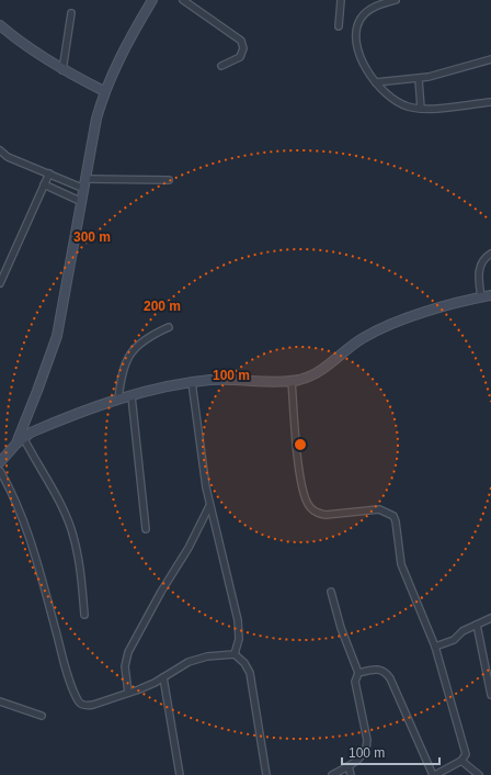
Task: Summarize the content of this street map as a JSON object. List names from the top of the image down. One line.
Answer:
{"scale_bar":"100 m","rings":["300 m","200 m","100 m"]}
